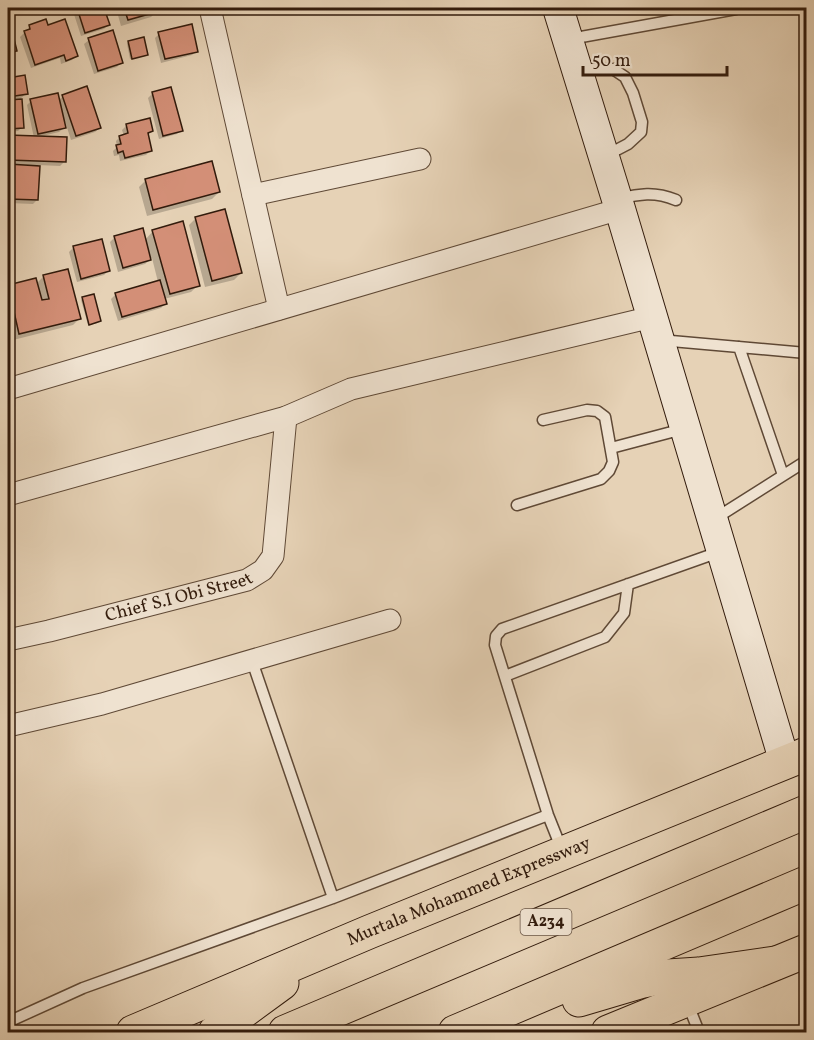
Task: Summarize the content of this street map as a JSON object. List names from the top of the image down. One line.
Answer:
{"streets":{"highway":["Murtala Mohammed Expressway","A234"],"street":["Chief S.I Obi Street"]},"scale_bar":"50 m"}
